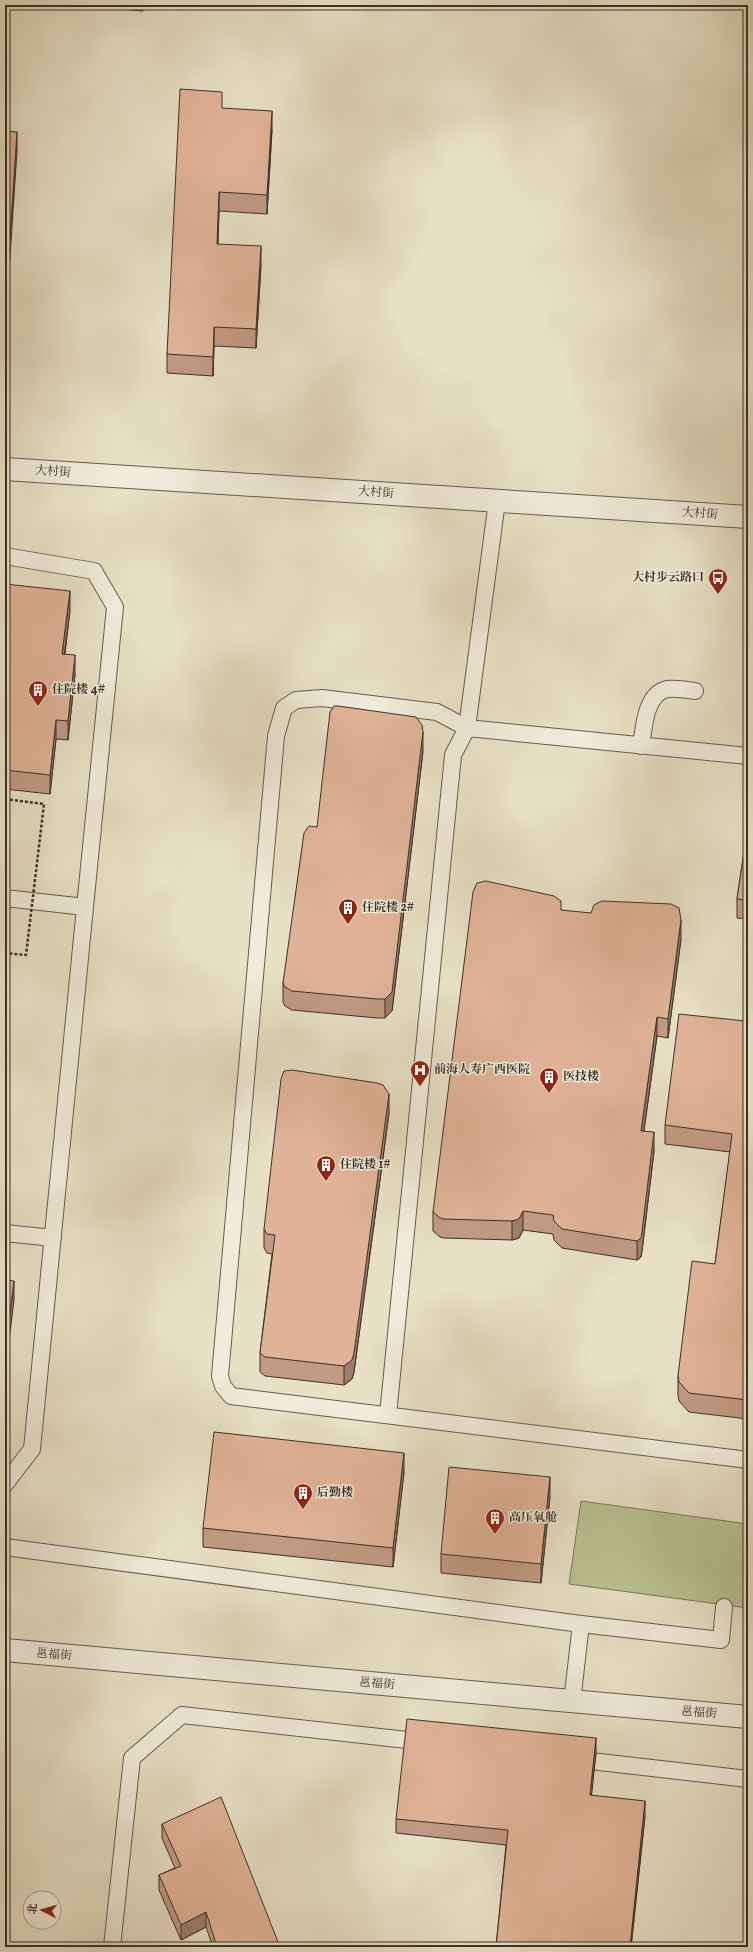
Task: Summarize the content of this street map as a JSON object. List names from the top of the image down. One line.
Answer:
{"streets":{"street":["大村街","邕福街"]},"places":{"bus stop":["大村步云路口"],"building":["住院楼 4#","住院楼 2#","医技楼","住院楼 1#","后勤楼","高压氧舱"],"hospital":["前海人寿广西医院"]},"north":"left"}
